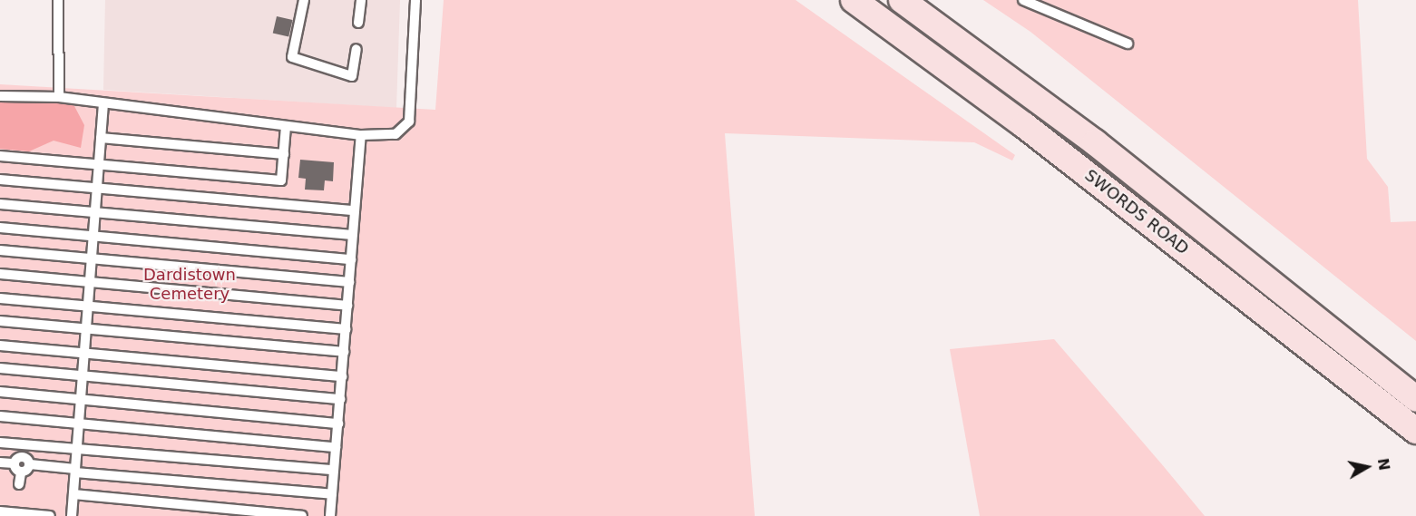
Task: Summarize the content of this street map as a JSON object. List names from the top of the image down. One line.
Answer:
{"streets":{"main road":["SWORDS ROAD"]},"parks":["Dardistown Cemetery"],"north":"right"}
